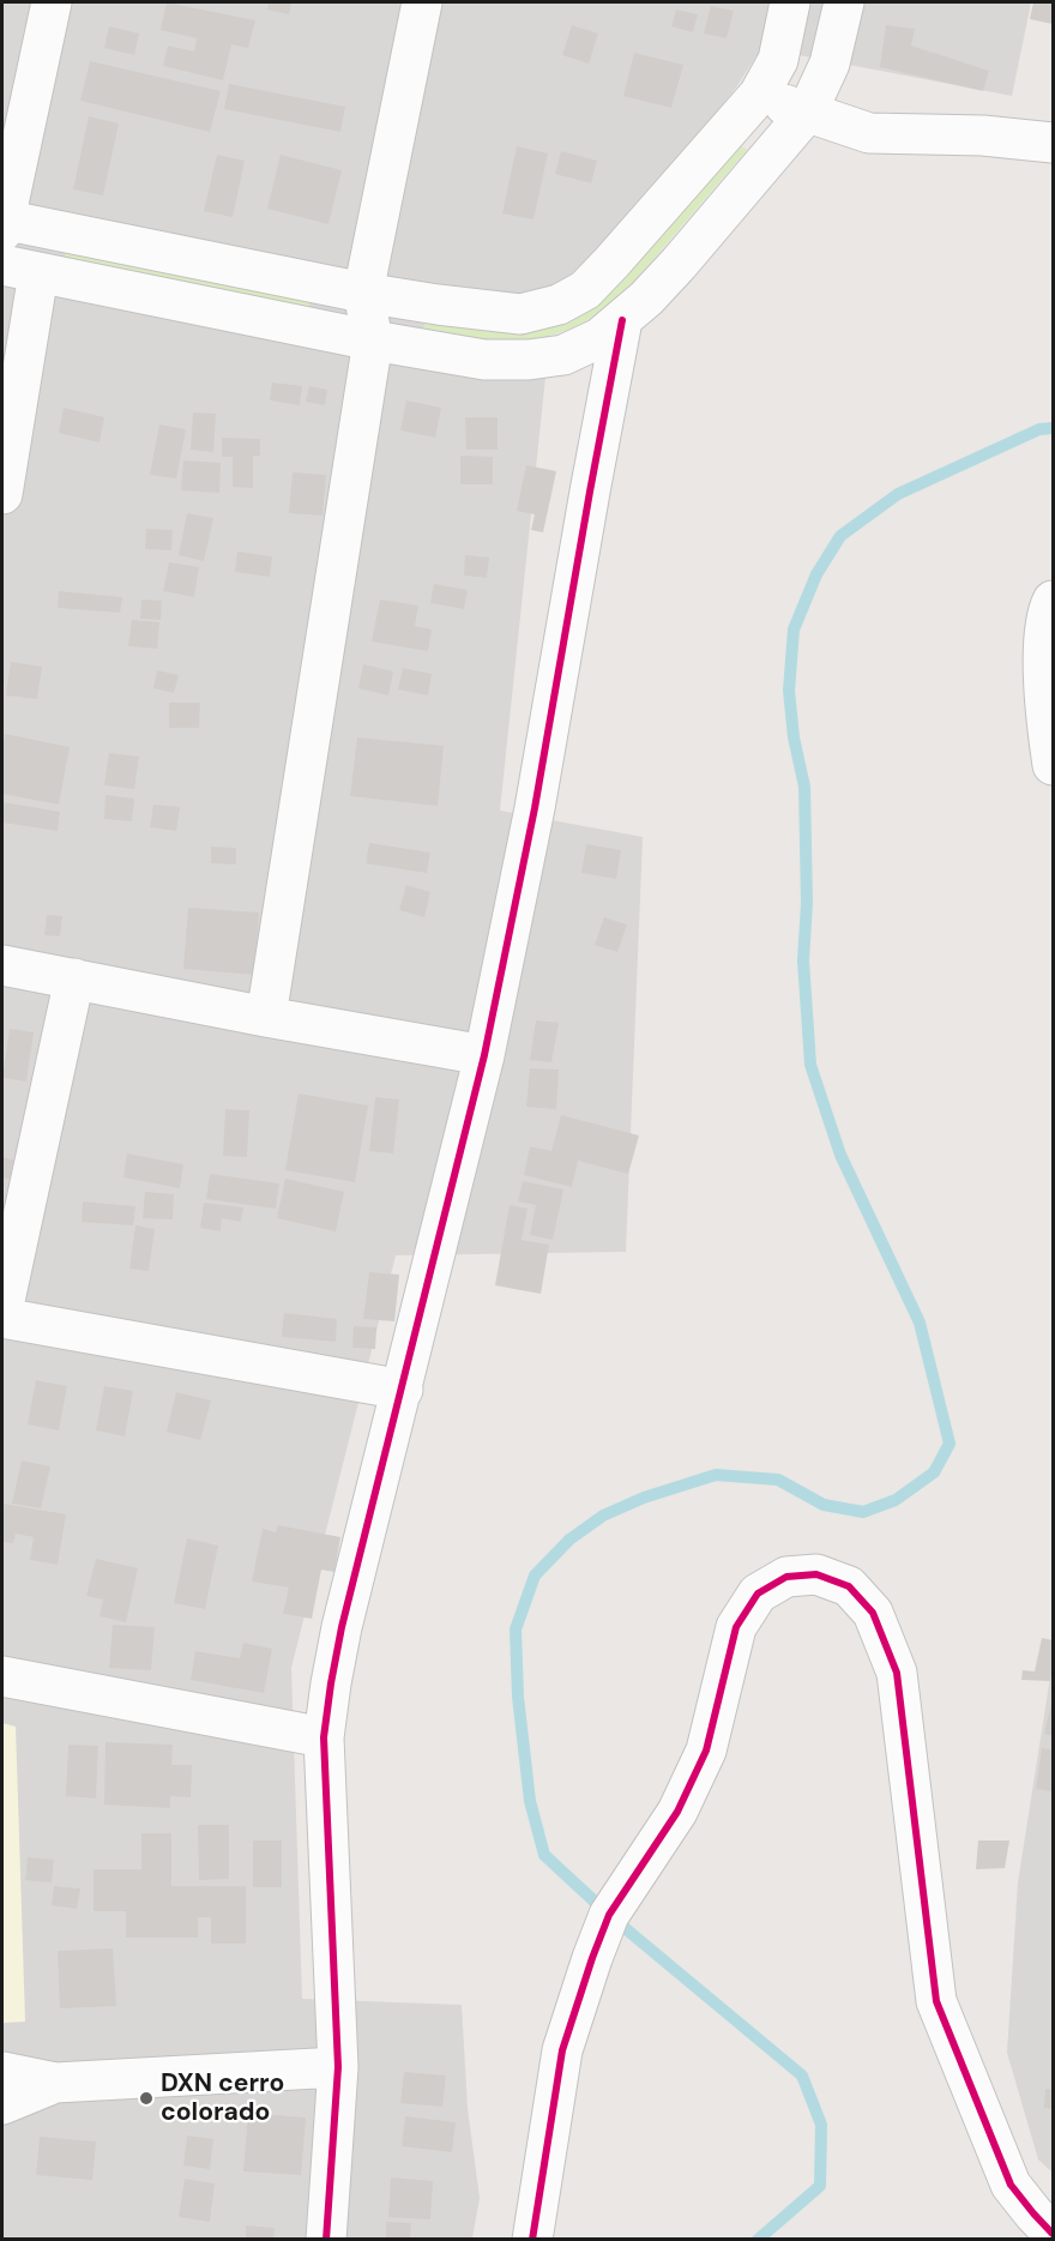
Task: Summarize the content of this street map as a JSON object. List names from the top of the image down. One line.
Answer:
{"places":["DXN cerro colorado"]}
